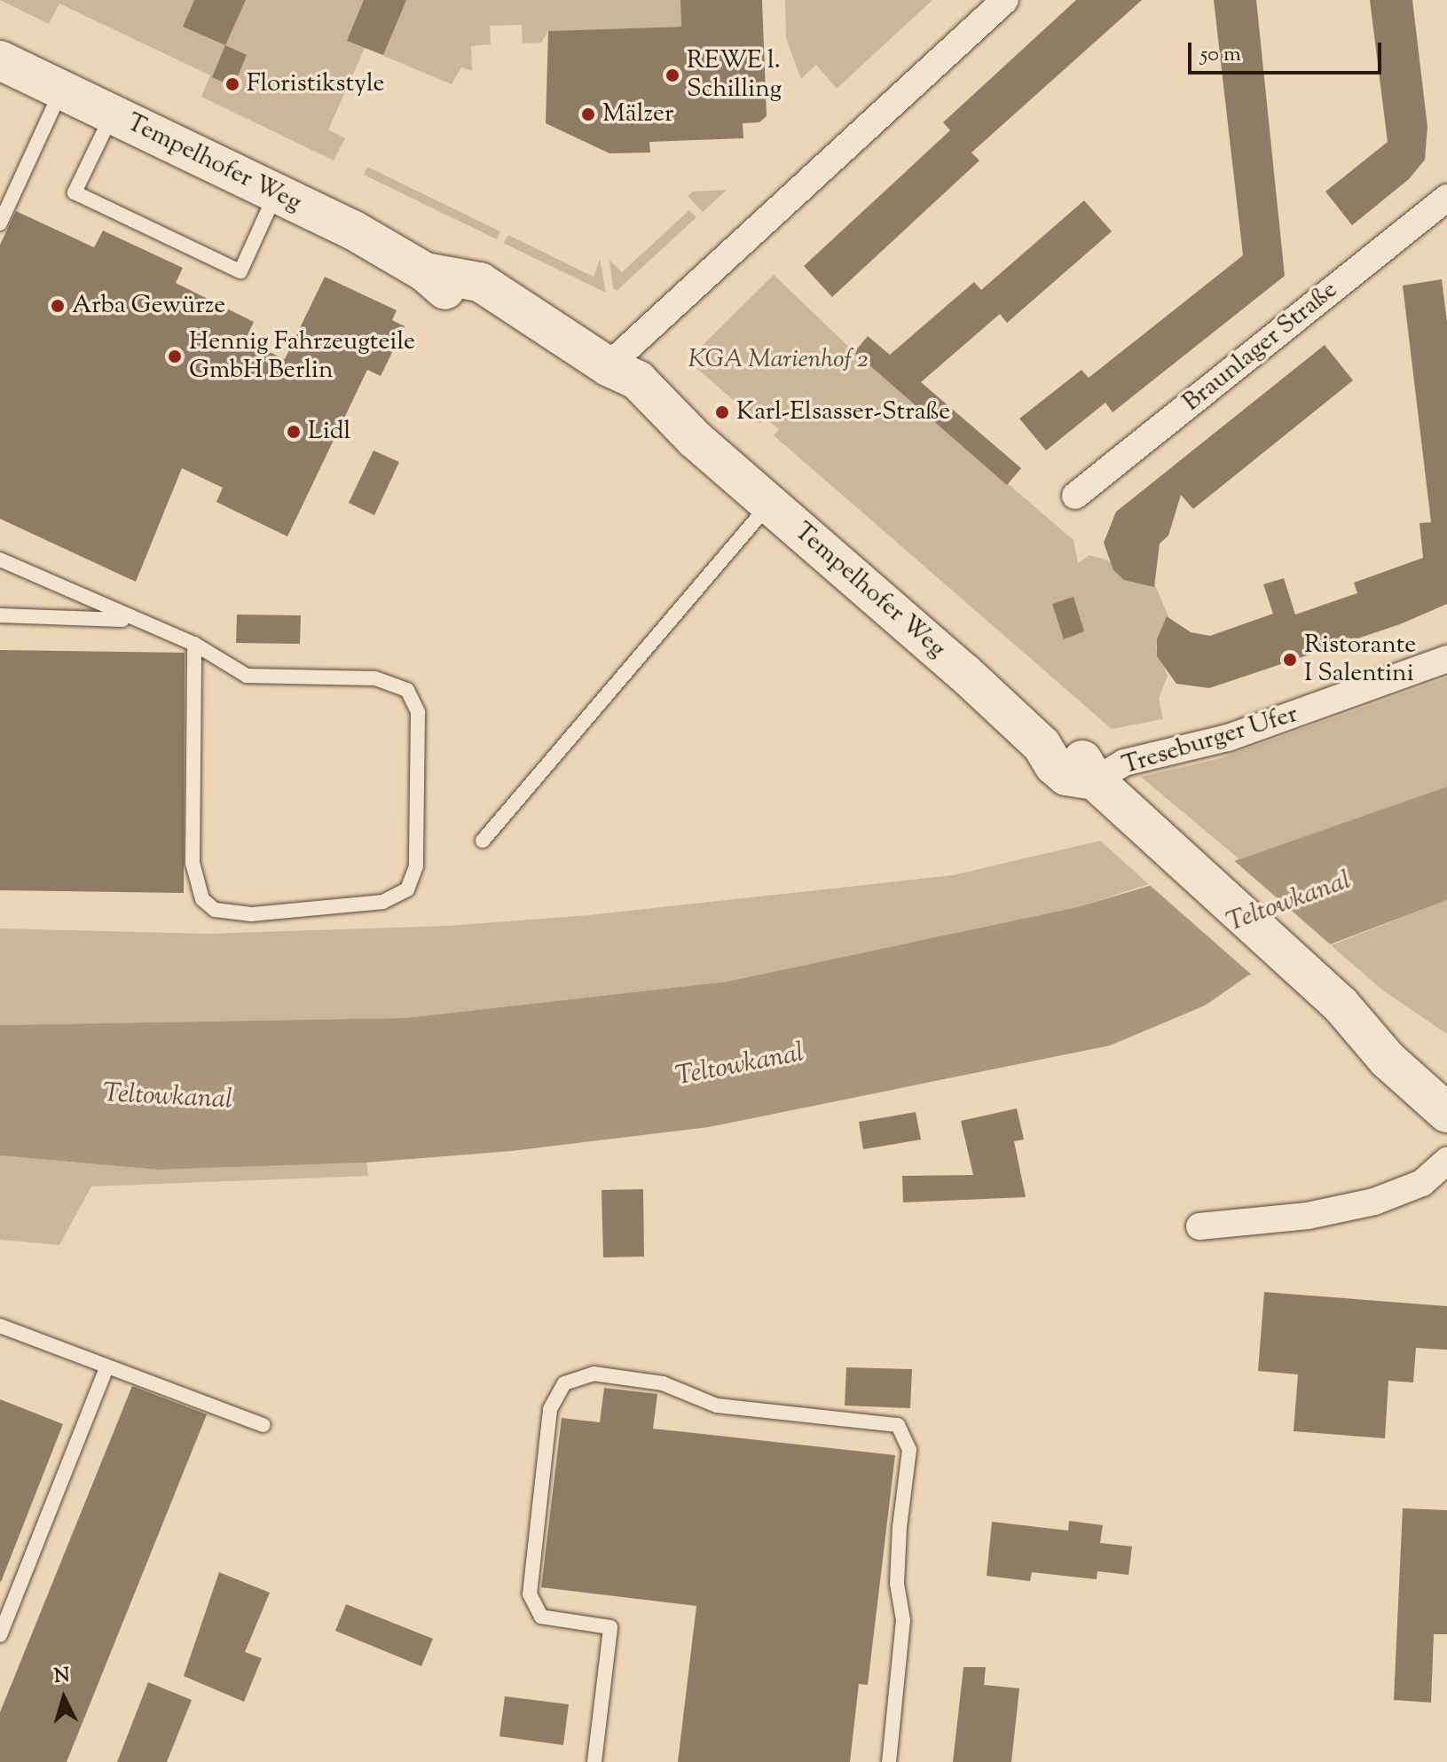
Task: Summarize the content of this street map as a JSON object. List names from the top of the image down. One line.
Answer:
{"streets":{"street":["Tempelhofer Weg","Braunlager Straße","Treseburger Ufer"]},"crossings":[["Tempelhofer Weg","Treseburger Ufer"]],"water":["Teltowkanal"],"parks":["KGA Marienhof 2"],"places":["REWE l. Schilling","Floristikstyle","Mälzer","Arba Gewürze","Hennig Fahrzeugteile GmbH Berlin","Karl-Elsasser-Straße","Lidl","Ristorante I Salentini"],"scale_bar":"50 m","north":"top"}
